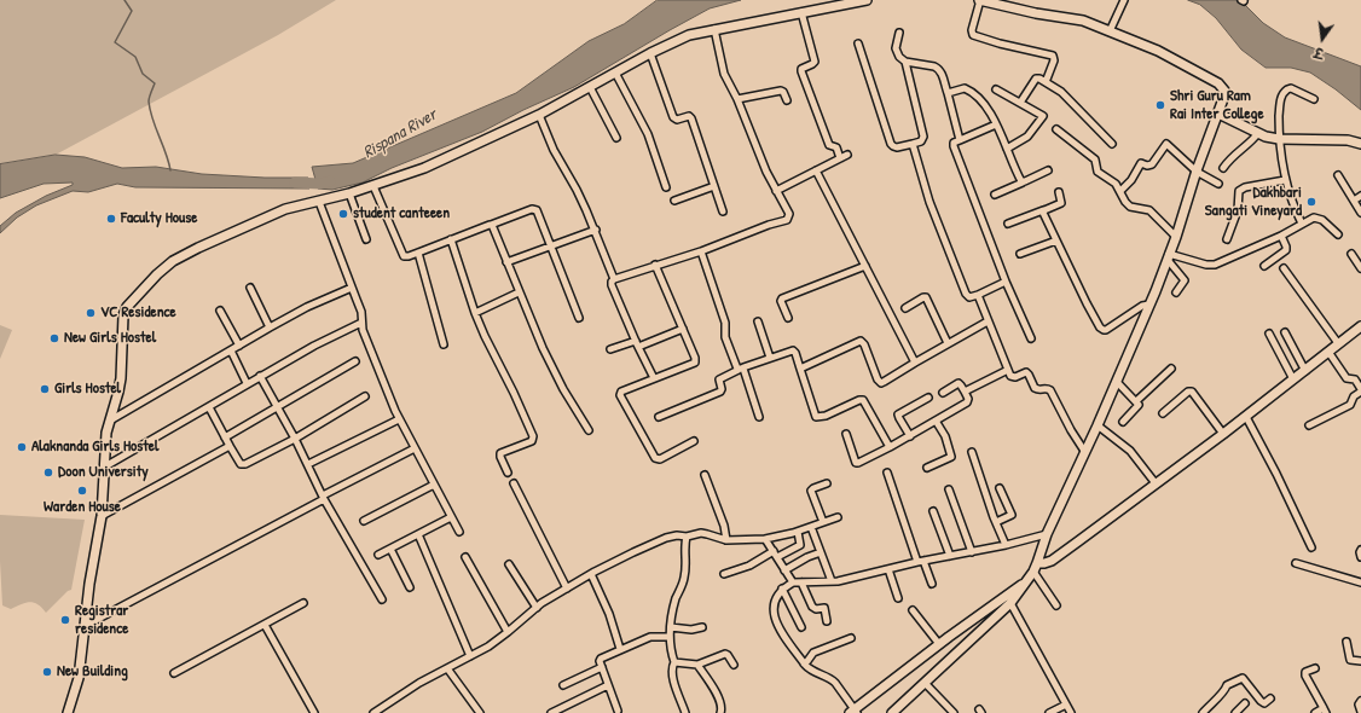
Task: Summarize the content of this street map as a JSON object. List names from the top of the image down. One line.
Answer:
{"water":["Rispana River"],"places":["Shri Guru Ram Rai Inter College","Dakhbari Sangati Vineyard","student canteeen","Faculty House","VC Residence","New Girls Hostel","Girls Hostel","Alaknanda Girls Hostel","Doon University","Warden House","Registrar residence","New Building"],"north":"bottom"}
